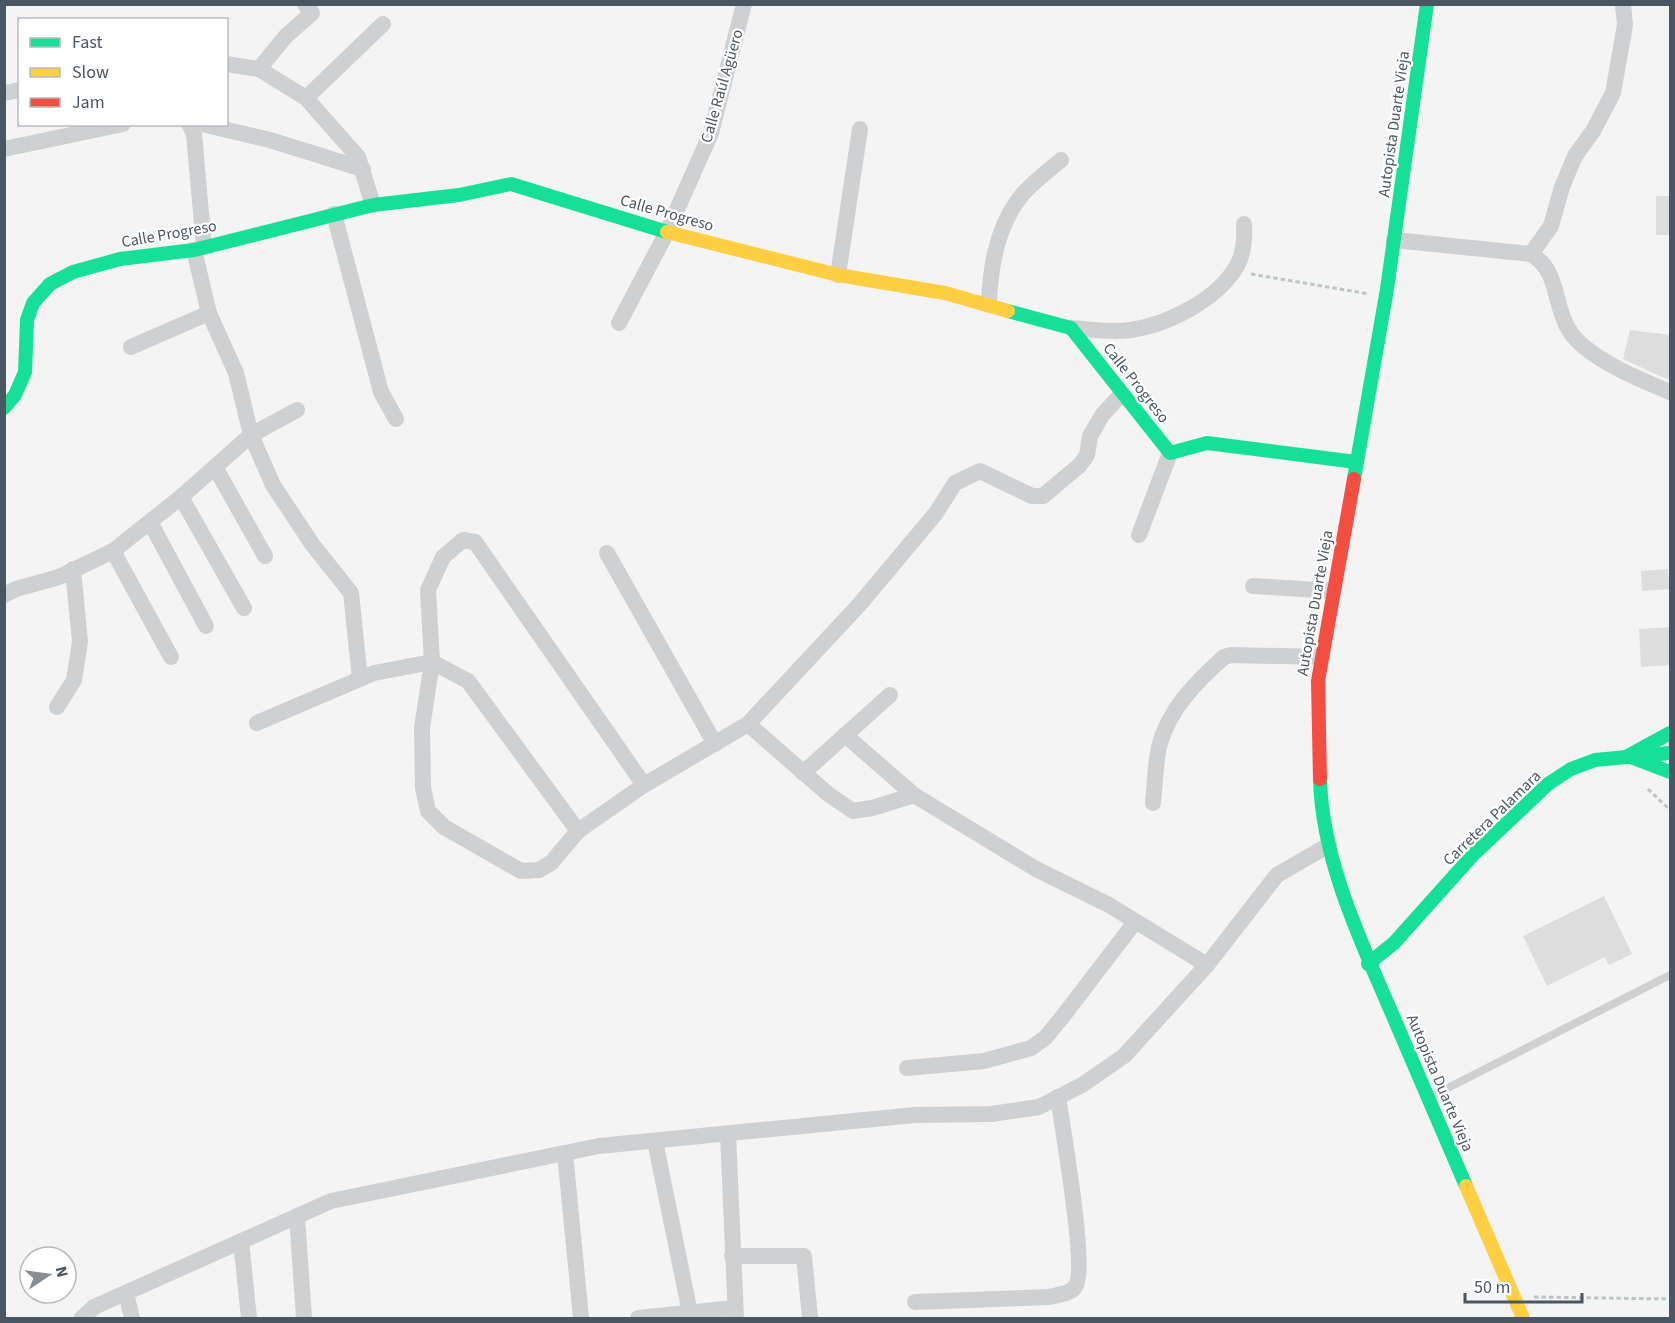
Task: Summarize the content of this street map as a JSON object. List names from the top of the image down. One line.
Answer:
{"streets":{"main road":["Autopista Duarte Vieja","Calle Progreso","Carretera Palamara"],"street":["Calle Raúl Agüero"]},"crossings":[["Calle Raúl Agüero","Calle Progreso"],["Autopista Duarte Vieja","Carretera Palamara"]],"legend":["Fast","Slow","Jam"],"scale_bar":"50 m","north":"right"}
